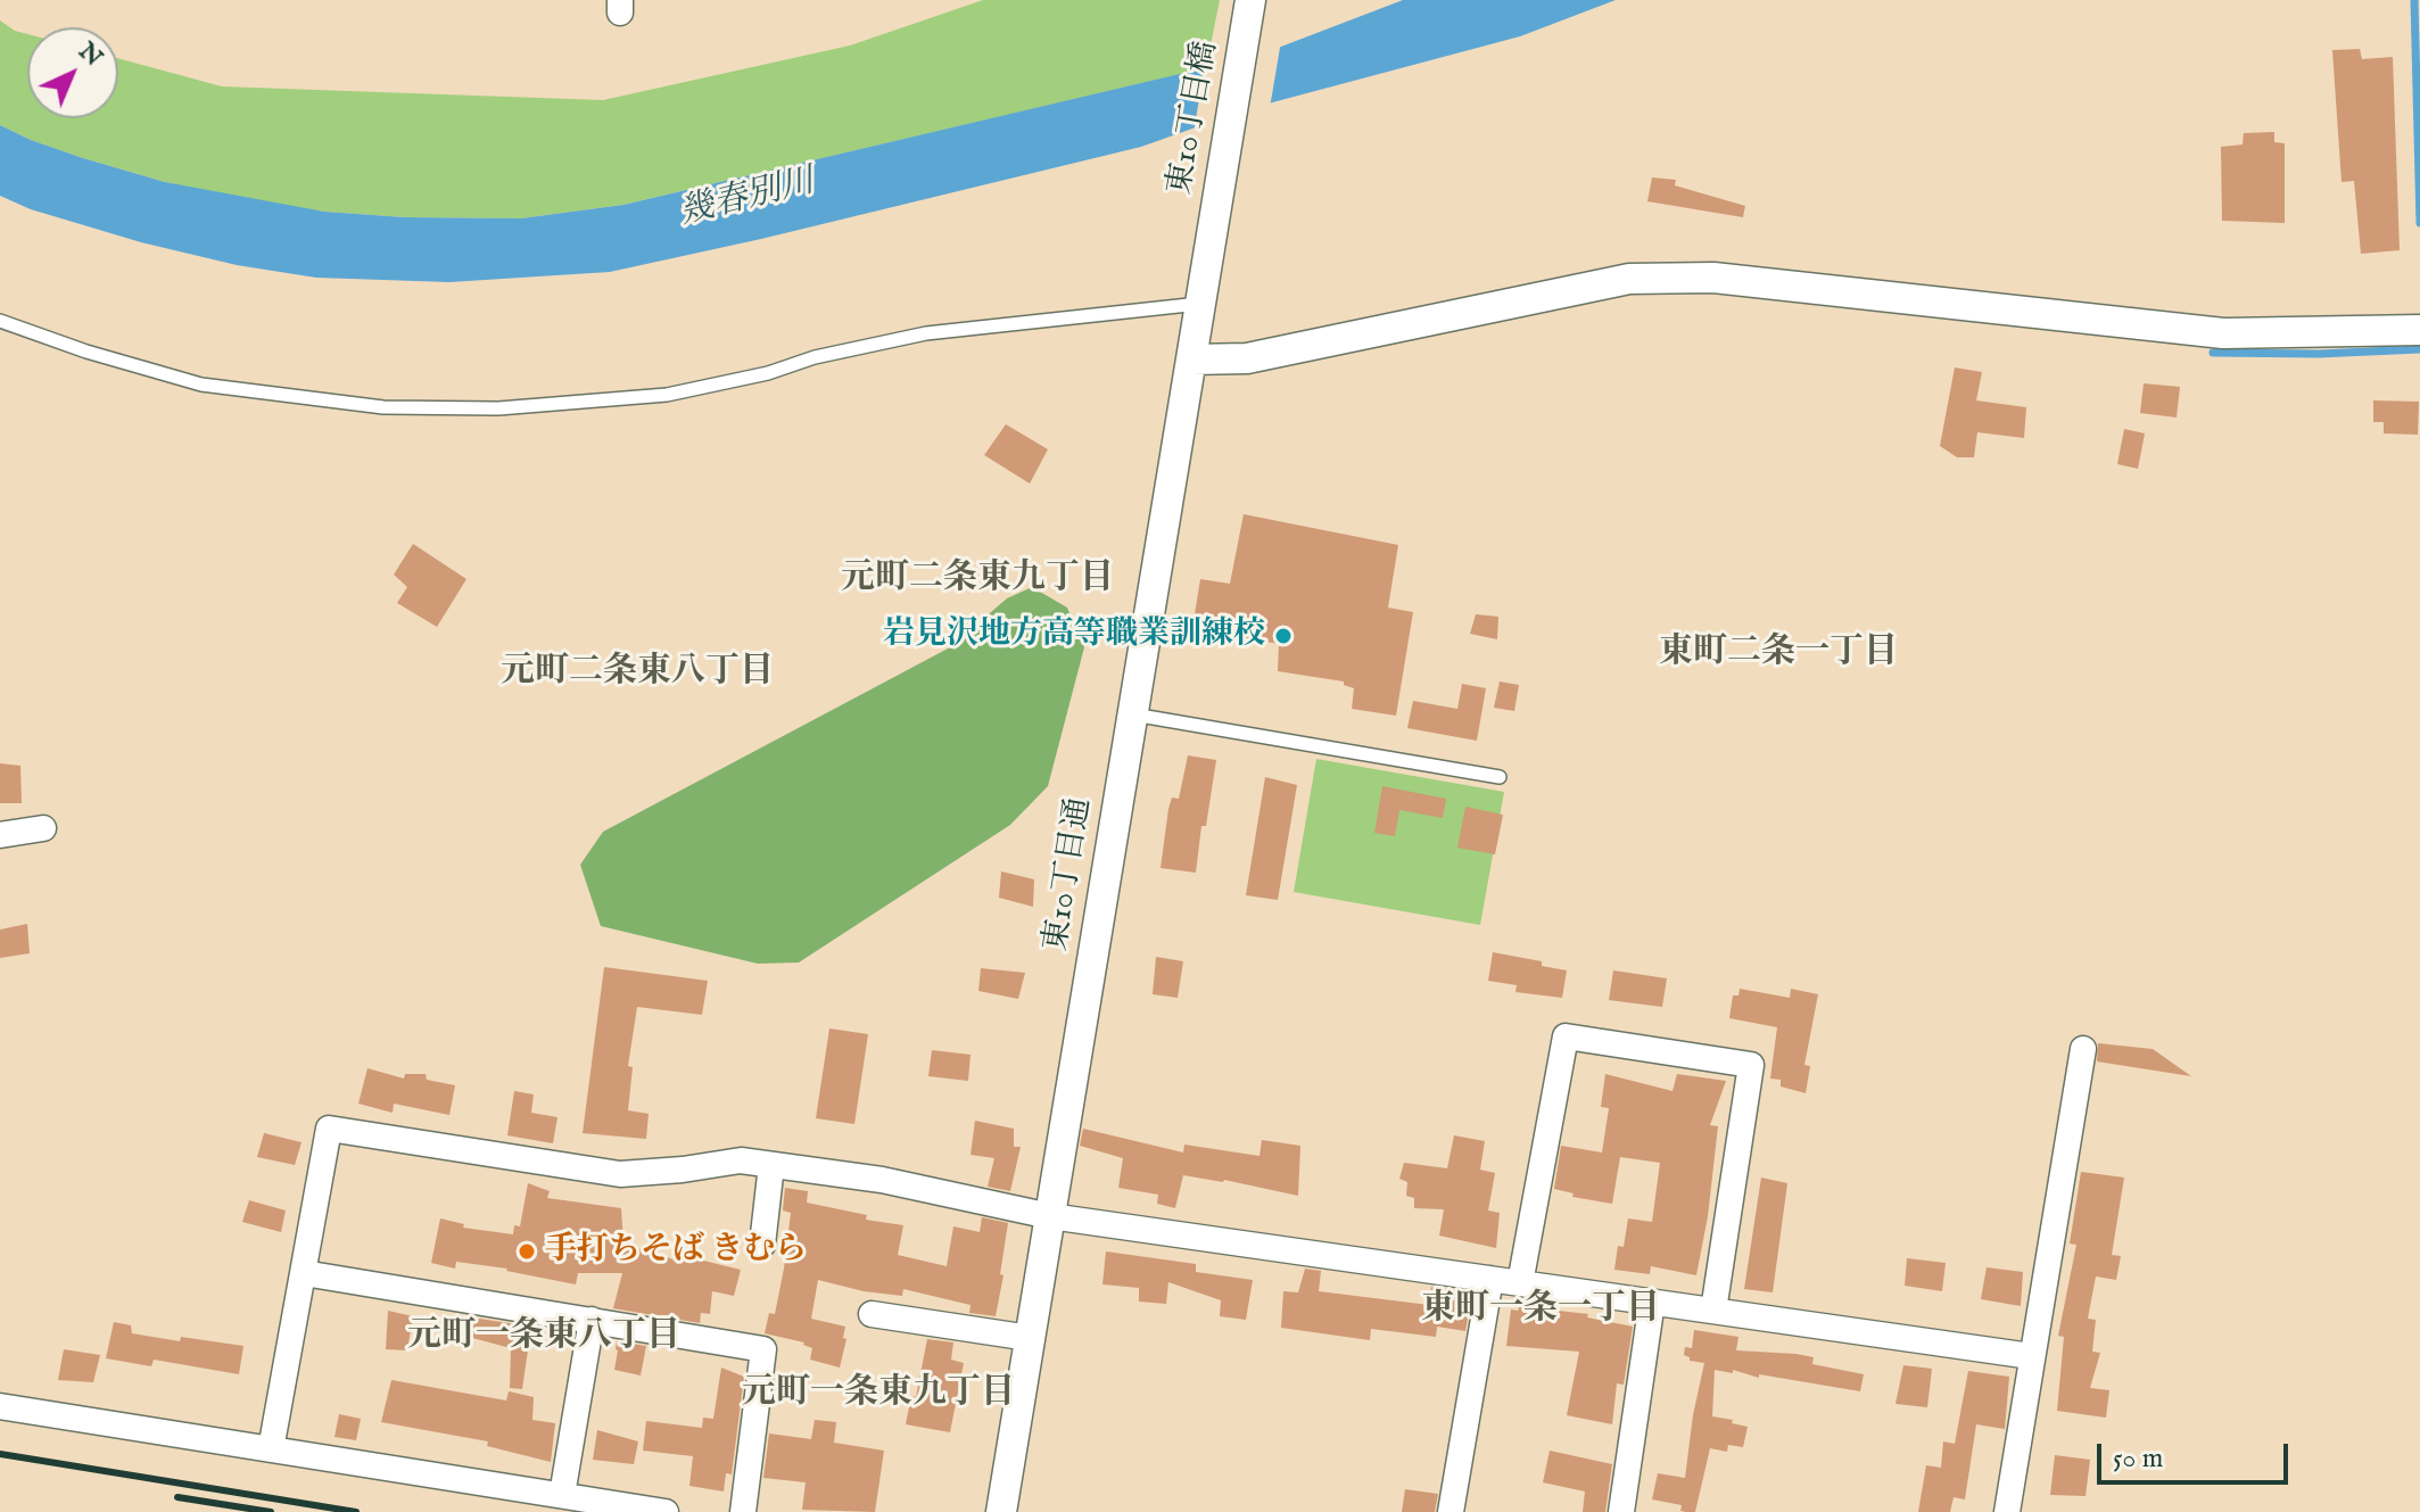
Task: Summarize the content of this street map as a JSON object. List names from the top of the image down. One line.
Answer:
{"streets":{"street":["東10丁目橋","東10丁目通"]},"crossings":[["東10丁目橋","東10丁目通"]],"districts":["元町二条東九丁目","東町二条一丁目","元町二条東八丁目","東町一条一丁目","元町一条東八丁目","元町一条東九丁目"],"water":["幾春別川"],"places":["岩見沢地方高等職業訓練校","手打ちそば きむら"],"scale_bar":"50 m","north":"top right"}
